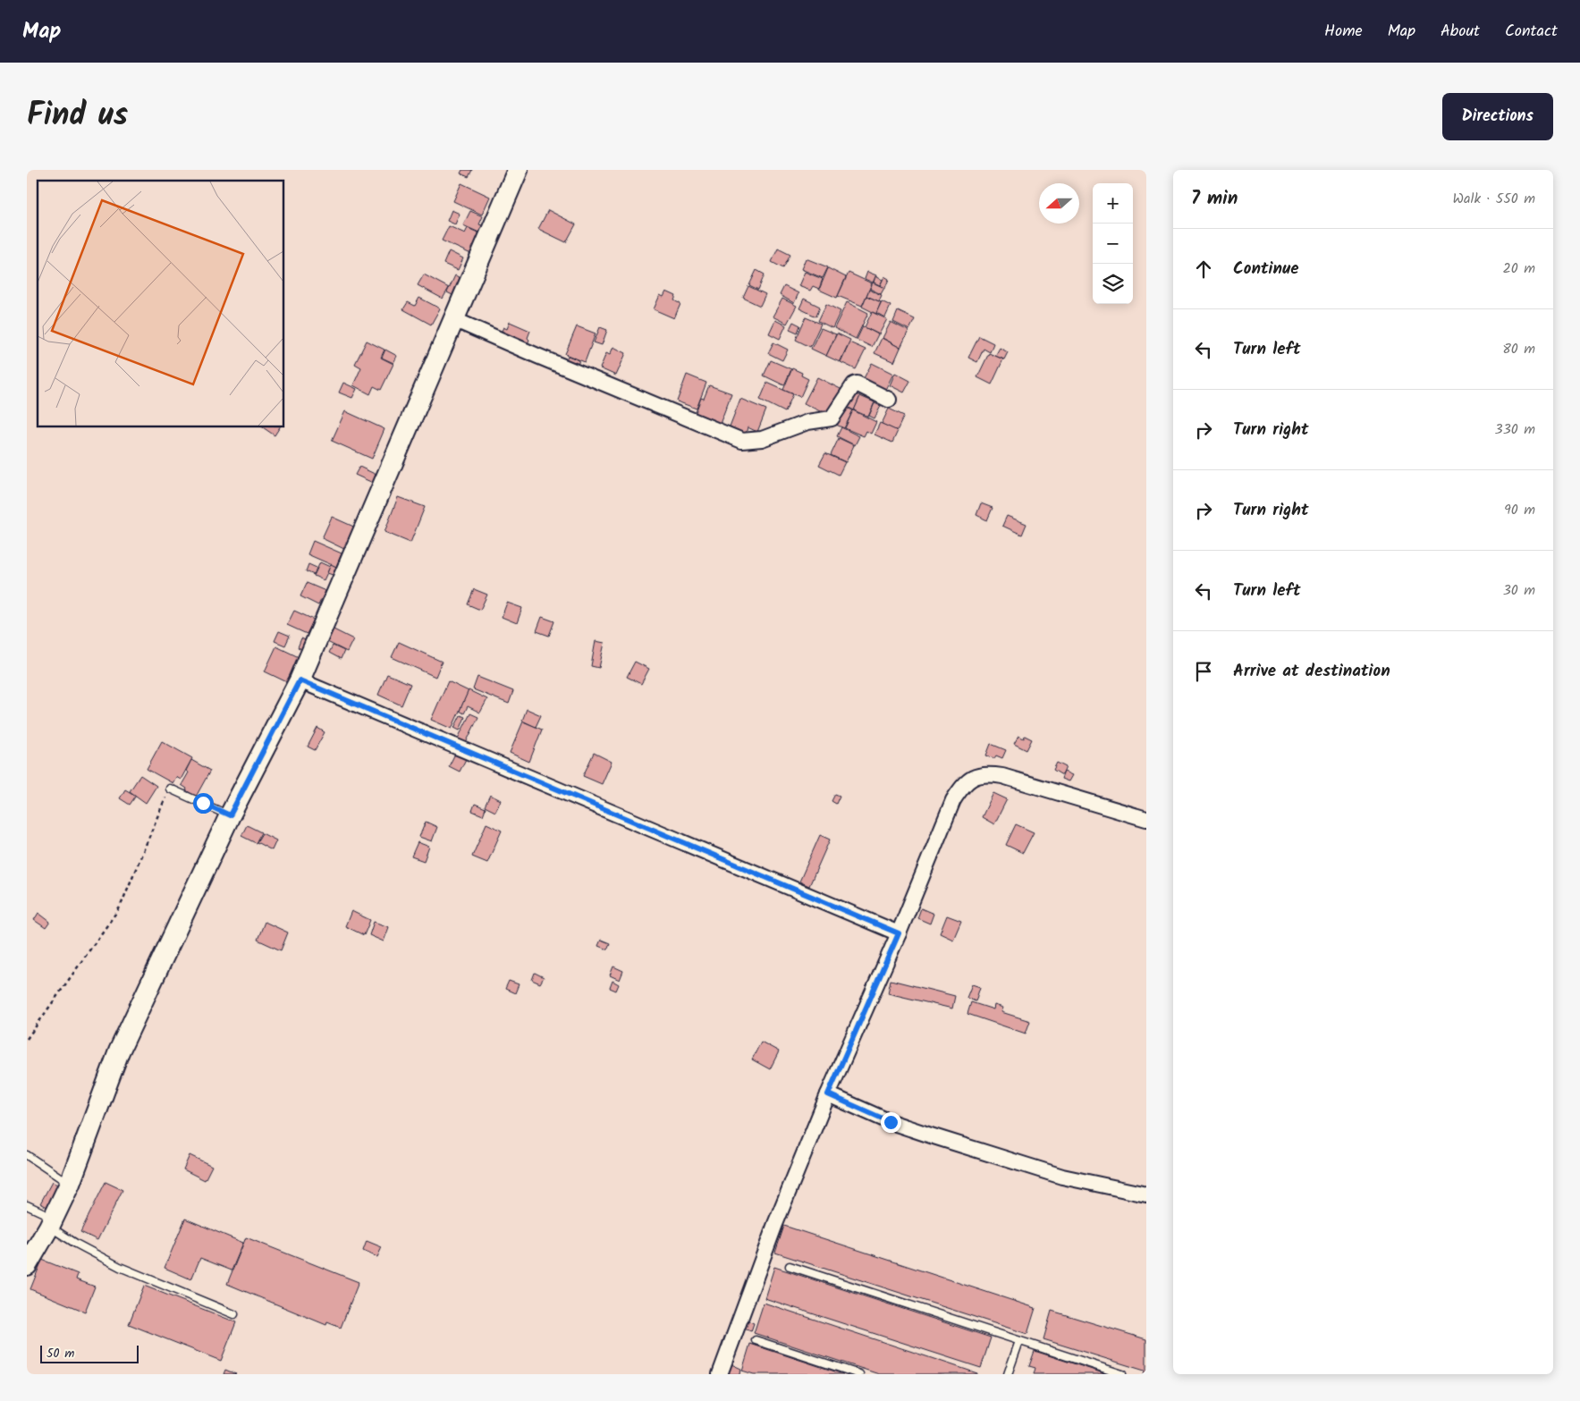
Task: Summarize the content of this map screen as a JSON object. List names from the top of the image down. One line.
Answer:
{"scale_bar":"50 m","north":"left","page":{"header":"Map","nav":["Home","Map","About","Contact"],"title":"Find us","buttons":"Directions","heading":["7 min","Walk · 550 m"],"map_buttons":["+","−"],"list":[["Continue","20 m"],["Turn left","80 m"],["Turn right","330 m"],["Turn right","90 m"],["Turn left","30 m"],"Arrive at destination"],"scale":"50 m"}}
